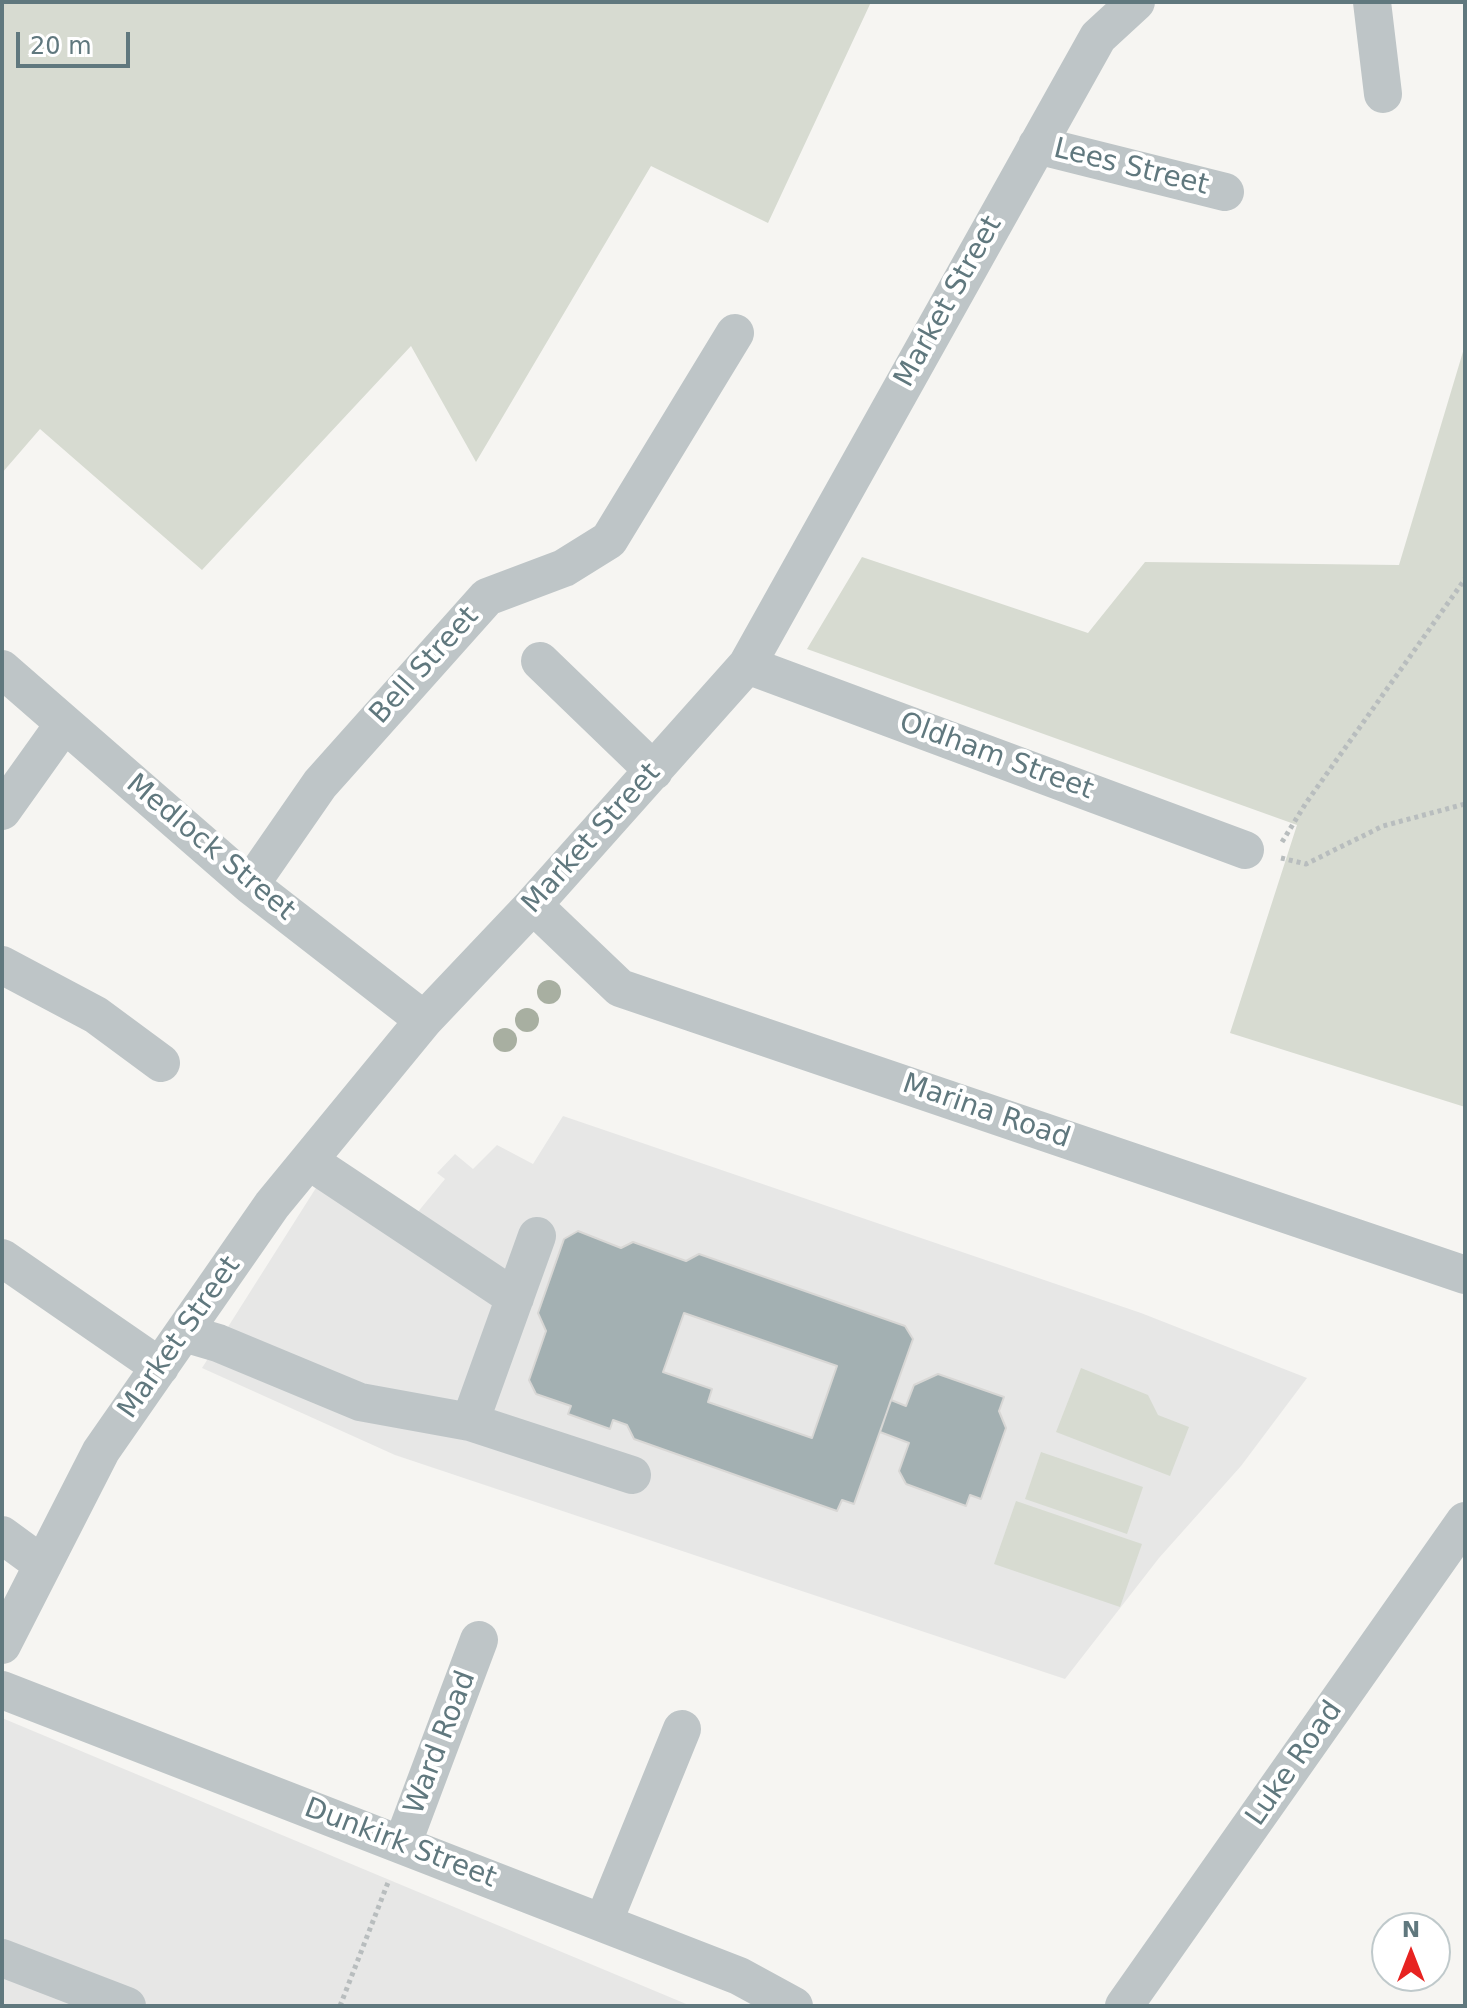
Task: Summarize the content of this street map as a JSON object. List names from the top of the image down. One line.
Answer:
{"streets":{"street":["Lees Street","Market Street","Bell Street","Oldham Street","Medlock Street","Marina Road","Ward Road","Luke Road","Dunkirk Street"]},"crossings":[["Lees Street","Market Street"],["Market Street","Oldham Street"],["Market Street","Medlock Street"],["Market Street","Marina Road"],["Bell Street","Medlock Street"],["Ward Road","Dunkirk Street"]],"scale_bar":"20 m","north":"top"}
